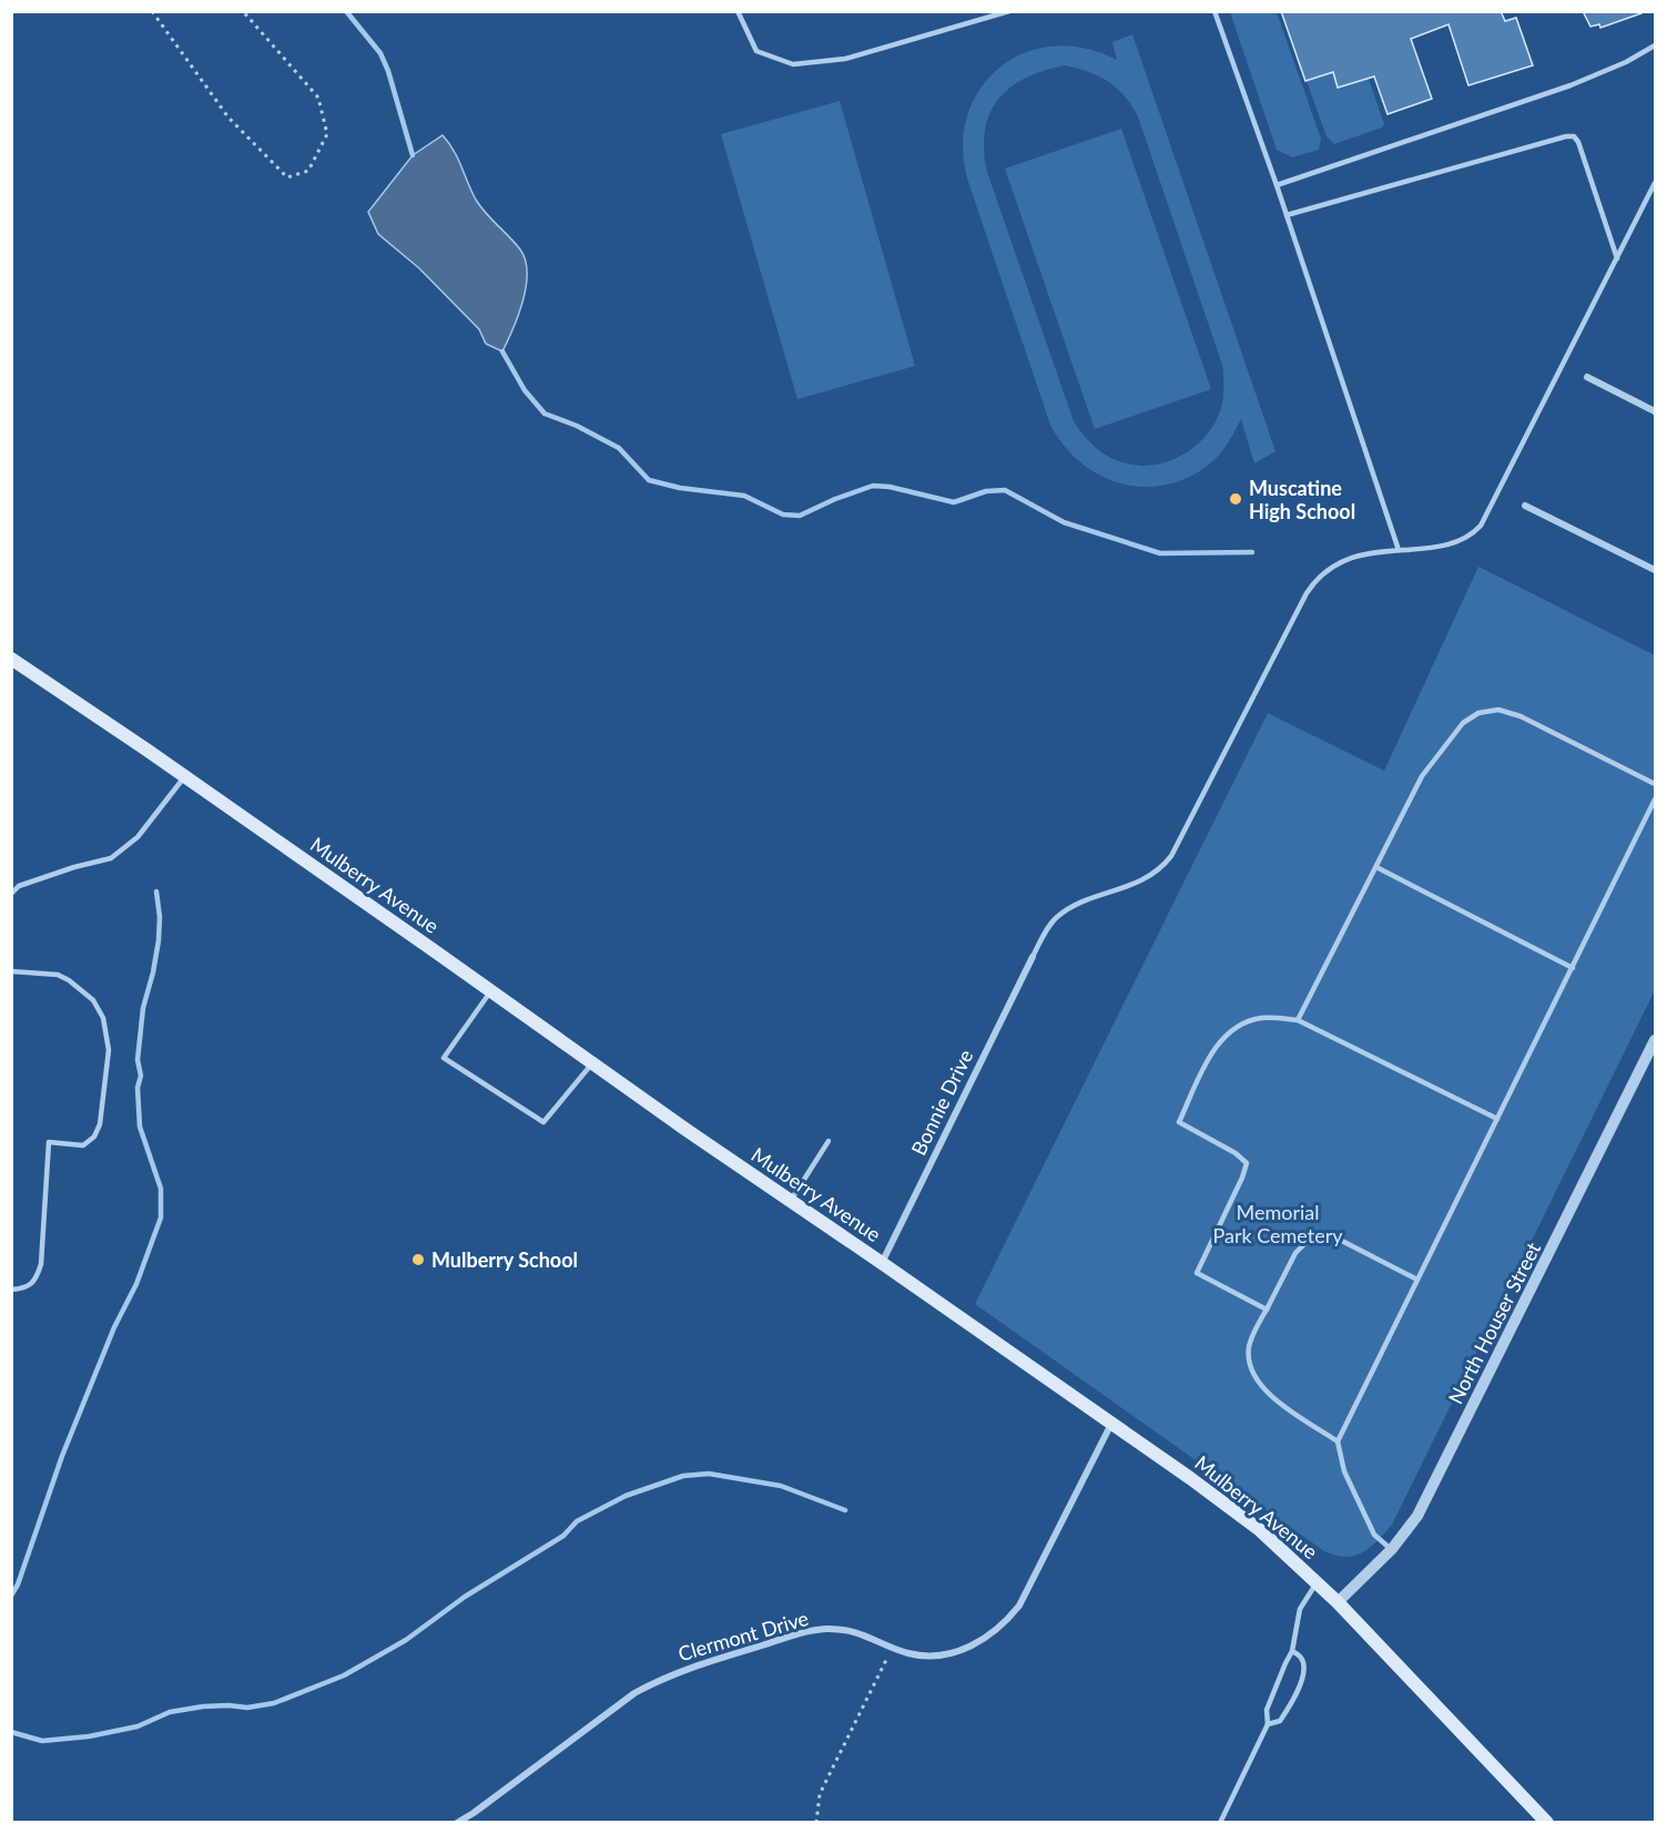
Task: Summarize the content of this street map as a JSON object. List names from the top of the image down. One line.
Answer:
{"streets":{"main road":["Mulberry Avenue"],"street":["Bonnie Drive","North Houser Street","Clermont Drive"]},"crossings":[["Mulberry Avenue","Bonnie Drive"],["Mulberry Avenue","North Houser Street"],["Mulberry Avenue","Clermont Drive"]],"parks":["Memorial Park Cemetery"],"places":["Muscatine High School","Mulberry School"]}
